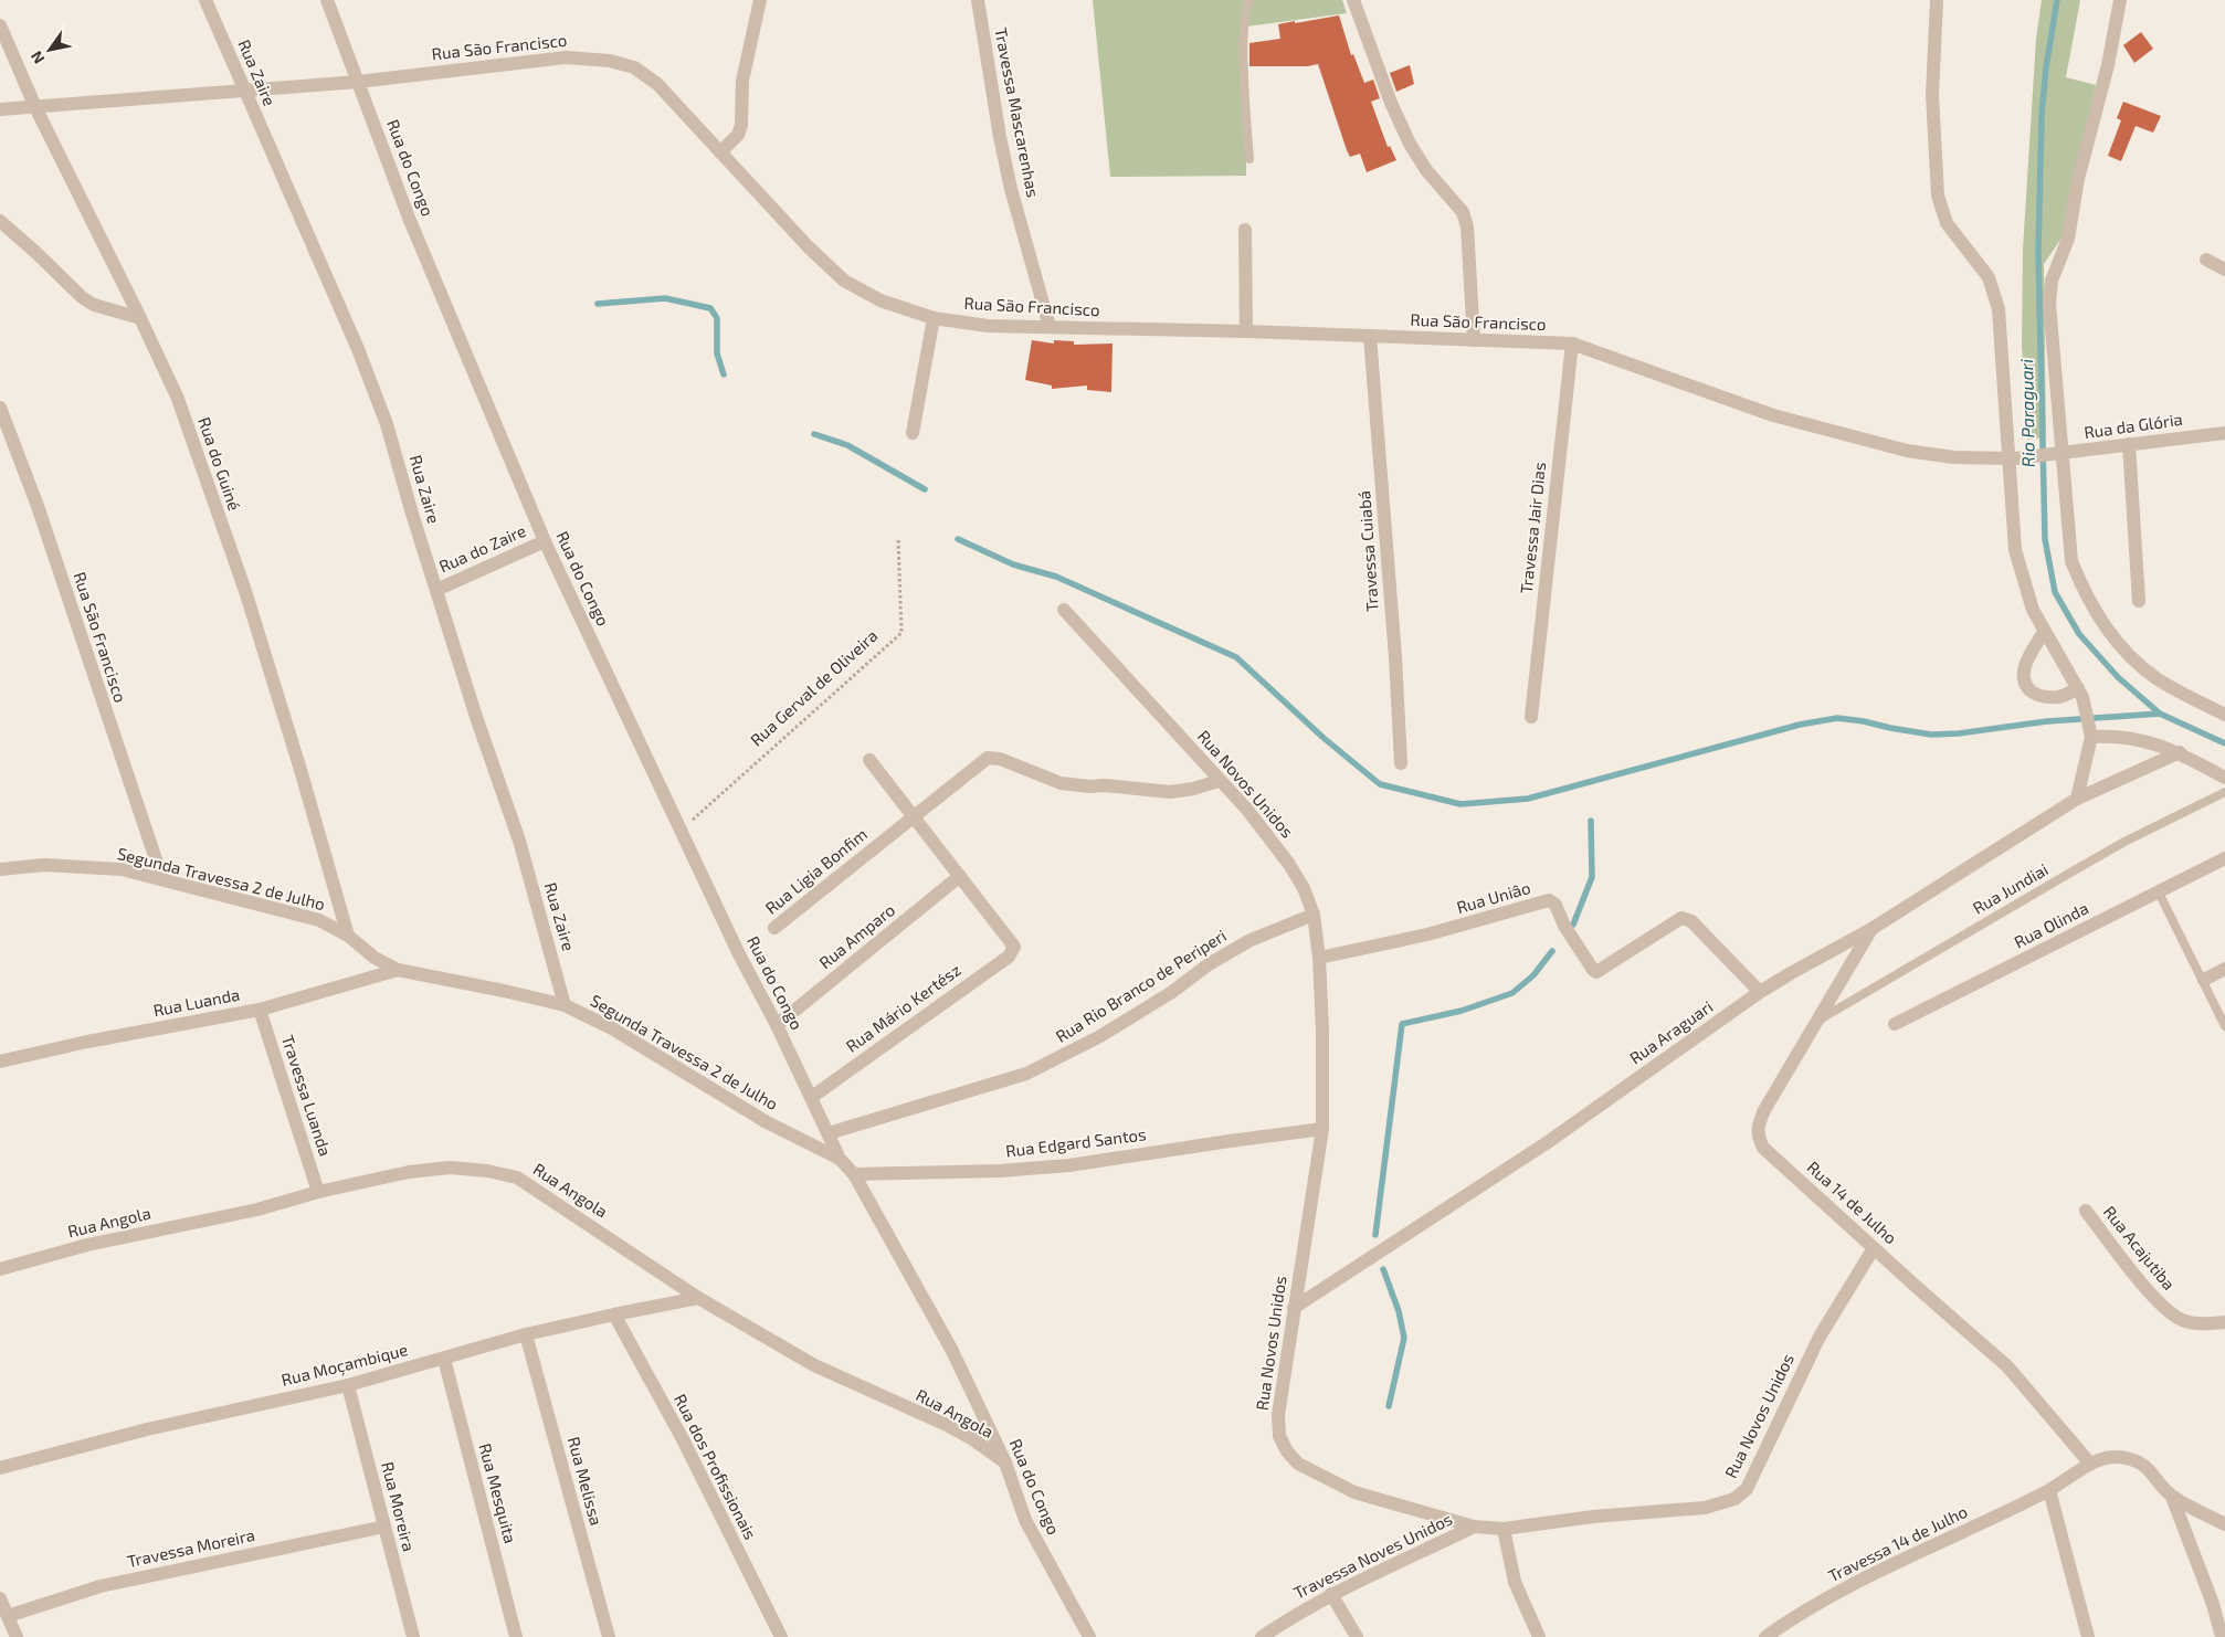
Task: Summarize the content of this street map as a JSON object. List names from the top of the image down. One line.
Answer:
{"streets":{"street":["Rua São Francisco","Rua Zaire","Travessa Mascarenhas","Rua do Congo","Rua da Glória","Rua do Guiné","Travessa Jair Dias","Rua do Zaire","Travessa Cuiabá","Rua Novos Unidos","Rua Ligia Bonfim","Segunda Travessa 2 de Julho","Rua Uniâo","Rua Olinda","Rua Amparo","Rua Rio Branco de Periperi","Rua Luanda","Rua Mário Kertész","Rua Araguari","Travessa Luanda","Rua Edgard Santos","Rua Angola","Rua 14 de Julho","Rua Acajutiba","Rua Moçambique","Rua dos Profissionais","Rua Melissa","Rua Mesquita","Rua Moreira","Travessa 14 de Julho","Travessa Moreira","Travessa Noves Unidos"],"lane":["Rua Jundiai"],"path":["Rua Gerval de Oliveira"]},"crossings":[["Rua São Francisco","Rua Zaire"],["Rua São Francisco","Travessa Mascarenhas"],["Rua São Francisco","Rua do Congo"],["Rua São Francisco","Rua da Glória"],["Rua São Francisco","Rua do Guiné"],["Rua São Francisco","Travessa Jair Dias"],["Rua São Francisco","Travessa Cuiabá"],["Rua São Francisco","Segunda Travessa 2 de Julho"],["Rua Zaire","Rua do Zaire"],["Rua Zaire","Segunda Travessa 2 de Julho"],["Rua do Congo","Rua do Zaire"],["Rua do Congo","Rua Gerval de Oliveira"],["Rua do Congo","Segunda Travessa 2 de Julho"],["Rua do Congo","Rua Amparo"],["Rua do Congo","Rua Rio Branco de Periperi"],["Rua do Congo","Rua Mário Kertész"],["Rua do Congo","Rua Edgard Santos"],["Rua do Congo","Rua Angola"],["Rua do Guiné","Segunda Travessa 2 de Julho"],["Rua Novos Unidos","Rua Ligia Bonfim"],["Rua Novos Unidos","Rua Uniâo"],["Rua Novos Unidos","Rua Rio Branco de Periperi"],["Rua Novos Unidos","Rua Araguari"],["Rua Novos Unidos","Rua Edgard Santos"],["Rua Novos Unidos","Rua 14 de Julho"],["Rua Novos Unidos","Travessa Noves Unidos"],["Segunda Travessa 2 de Julho","Rua Luanda"],["Rua Jundiai","Rua 14 de Julho"],["Rua Uniâo","Rua Araguari"],["Rua Amparo","Rua Mário Kertész"],["Rua Luanda","Travessa Luanda"],["Rua Araguari","Rua 14 de Julho"],["Travessa Luanda","Rua Angola"],["Rua Angola","Rua Moçambique"],["Rua 14 de Julho","Travessa 14 de Julho"],["Rua Moçambique","Rua dos Profissionais"],["Rua Moçambique","Rua Melissa"],["Rua Moçambique","Rua Mesquita"],["Rua Moçambique","Rua Moreira"],["Rua Moreira","Travessa Moreira"]],"water":["Rio Paraguari"],"north":"bottom left"}
